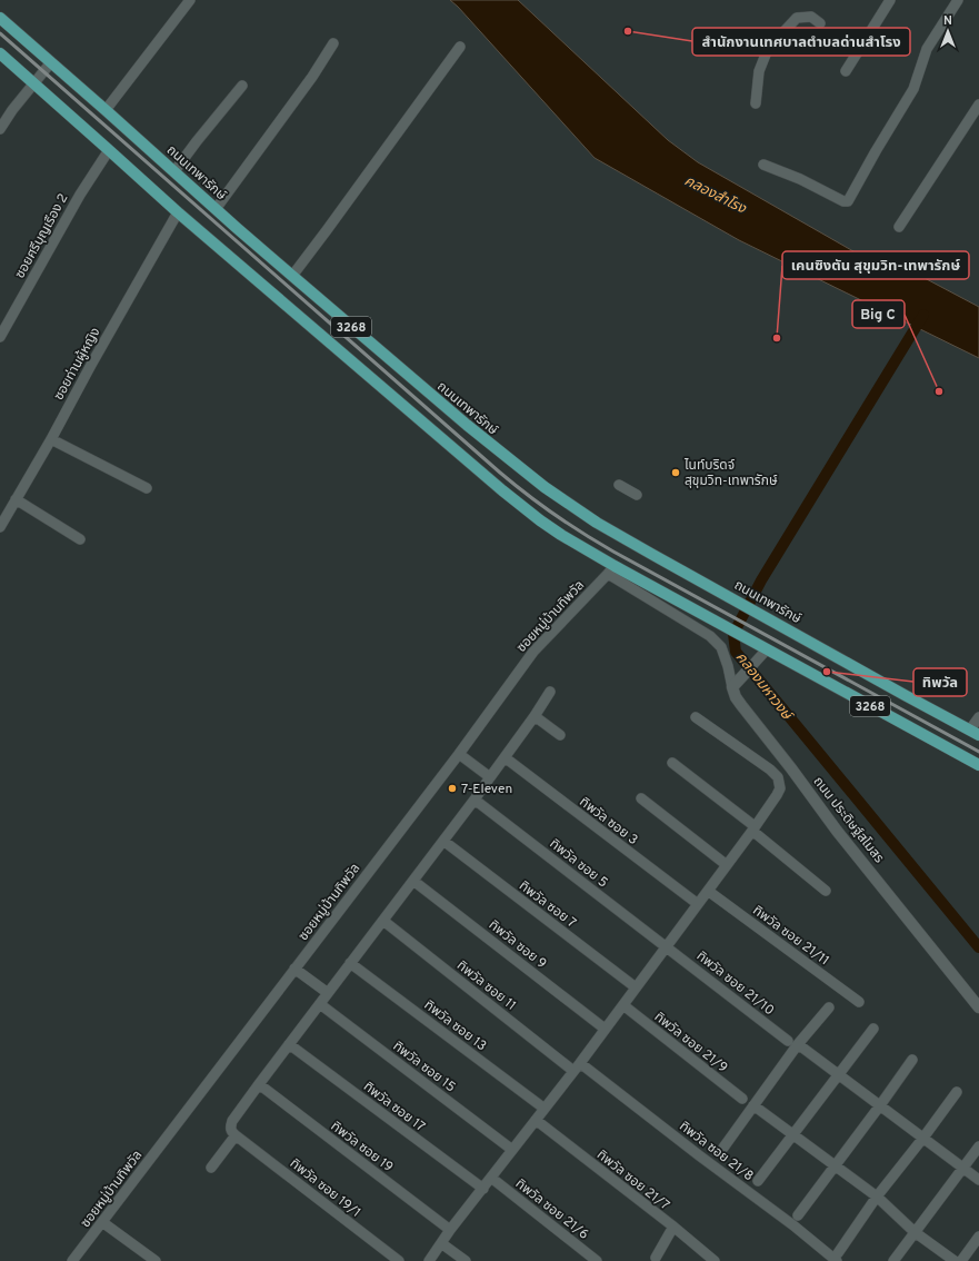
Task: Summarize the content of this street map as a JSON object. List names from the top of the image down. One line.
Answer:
{"streets":{"main road":["ถนนเทพารักษ์","3268"],"street":["ซอยศรีบุญเรือง 2","ซอยท่านผู้หญิง","ซอยหมู่บ้านทิพวัล","ถนน ประดิษฐ์สโมสร","ทิพวัล ซอย 3","ทิพวัล ซอย 5","ทิพวัล ซอย 7","ทิพวัล ซอย 21/11","ทิพวัล ซอย 9","ทิพวัล ซอย 21/10","ทิพวัล ซอย 11","ทิพวัล ซอย 13","ทิพวัล ซอย 21/9","ทิพวัล ซอย 15","ทิพวัล ซอย 17","ทิพวัล ซอย 19","ทิพวัล ซอย 21/8","ทิพวัล ซอย 21/7","ทิพวัล ซอย 19/1","ทิพวัล ซอย 21/6"]},"crossings":[["ซอยศรีบุญเรือง 2","3268"],["3268","ซอยท่านผู้หญิง"],["3268","ซอยหมู่บ้านทิพวัล"],["ทิพวัล ซอย 5","ทิพวัล ซอย 21/10"],["ทิพวัล ซอย 11","ทิพวัล ซอย 21/8"]],"water":["คลองสำโรง","คลองมหาวงษ์"],"places":["สำนักงานเทศบาลตำบลด่านสำโรง","เคนซิงตัน สุขุมวิท-เทพารักษ์","Big C","ไนท์บริดจ์ สุขุมวิท-เทพารักษ์","ทิพวัล","7-Eleven"],"north":"top"}
